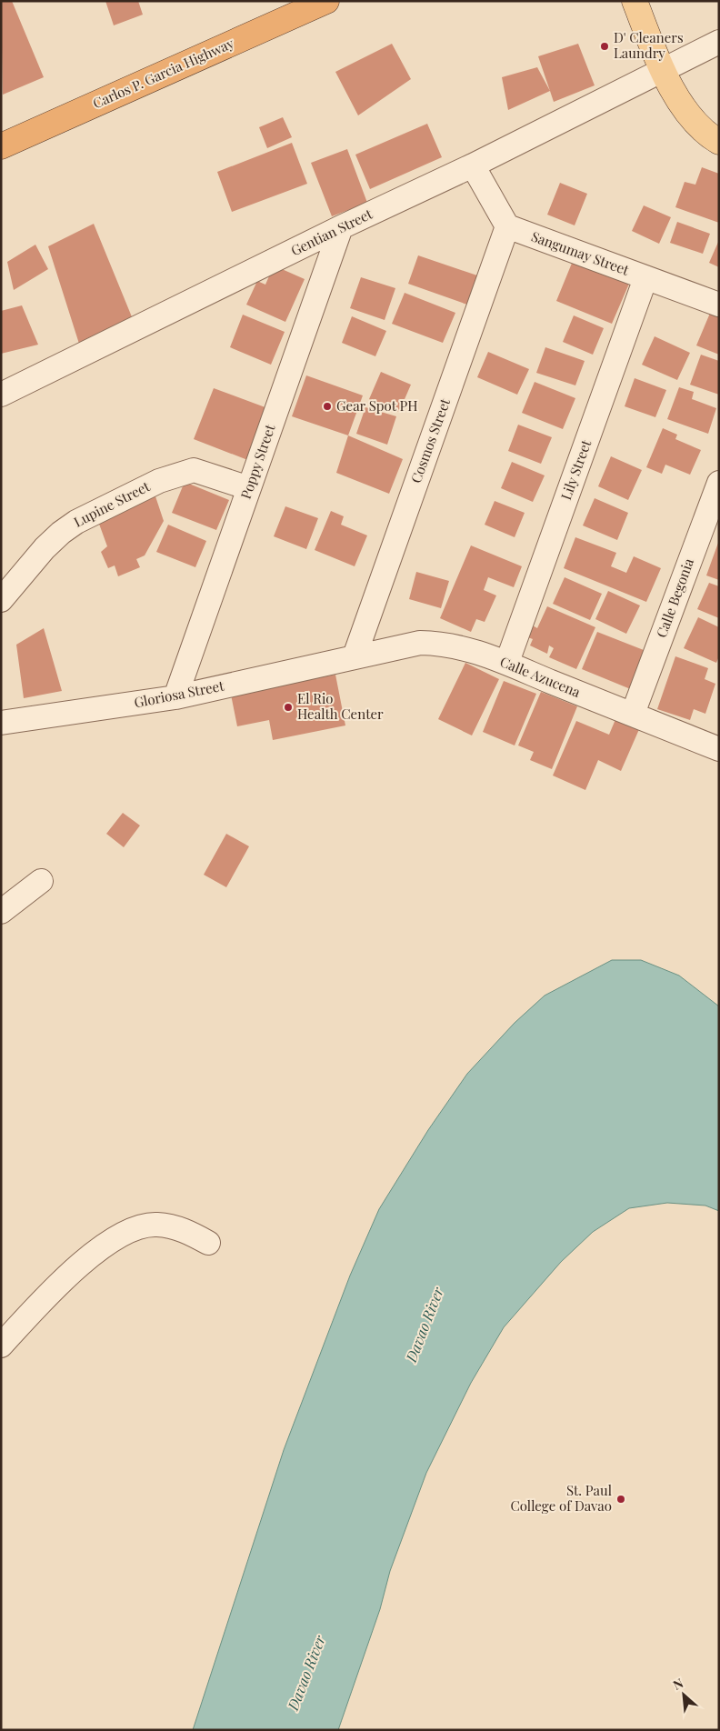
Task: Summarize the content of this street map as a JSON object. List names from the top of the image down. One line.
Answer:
{"streets":{"highway":["Carlos P. Garcia Highway"],"street":["Gentian Street","Sangumay Street","Cosmos Street","Poppy Street","Lily Street","Lupine Street","Calle Begonia","Calle Azucena","Gloriosa Street"]},"crossings":[["Gentian Street","Poppy Street"],["Sangumay Street","Cosmos Street"],["Sangumay Street","Lily Street"],["Cosmos Street","Calle Azucena"],["Cosmos Street","Gloriosa Street"],["Poppy Street","Lupine Street"],["Poppy Street","Gloriosa Street"],["Lily Street","Calle Azucena"],["Calle Begonia","Calle Azucena"],["Calle Azucena","Gloriosa Street"]],"water":["Davao River"],"places":["D' Cleaners Laundry","Gear Spot PH","El Rio Health Center","St. Paul College of Davao"],"north":"top left"}
